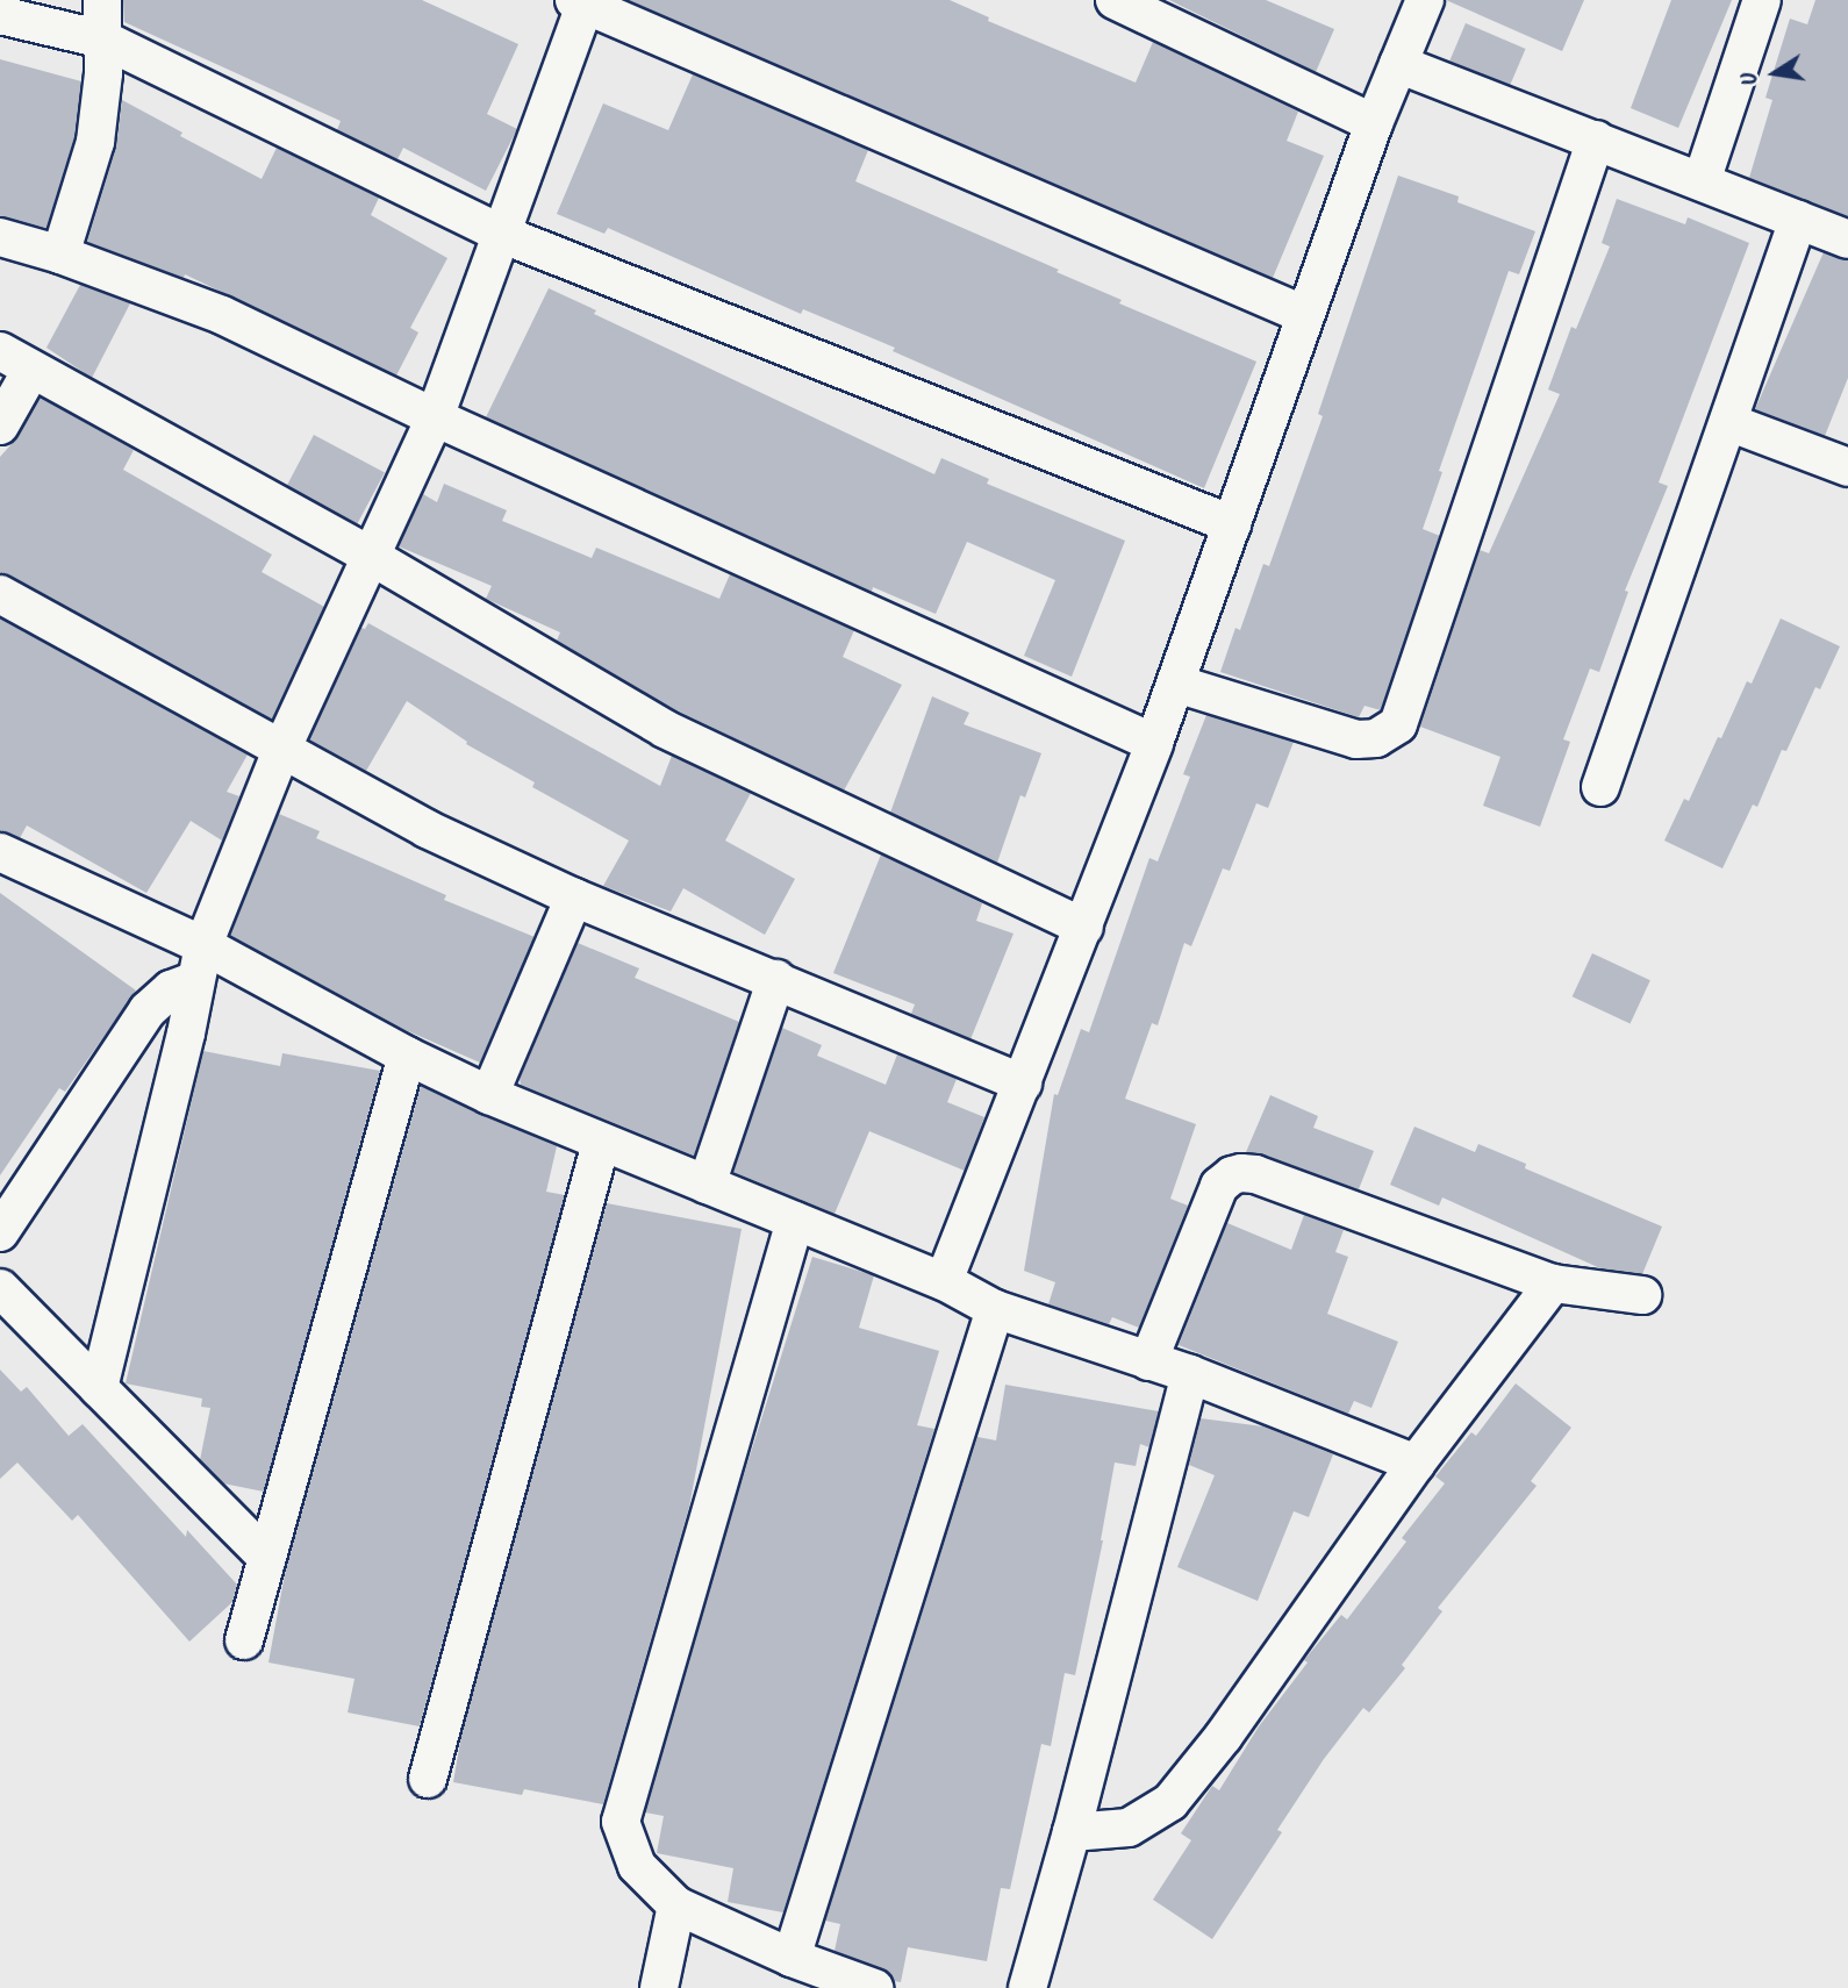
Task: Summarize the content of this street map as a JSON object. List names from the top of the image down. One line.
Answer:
{"north":"left"}
